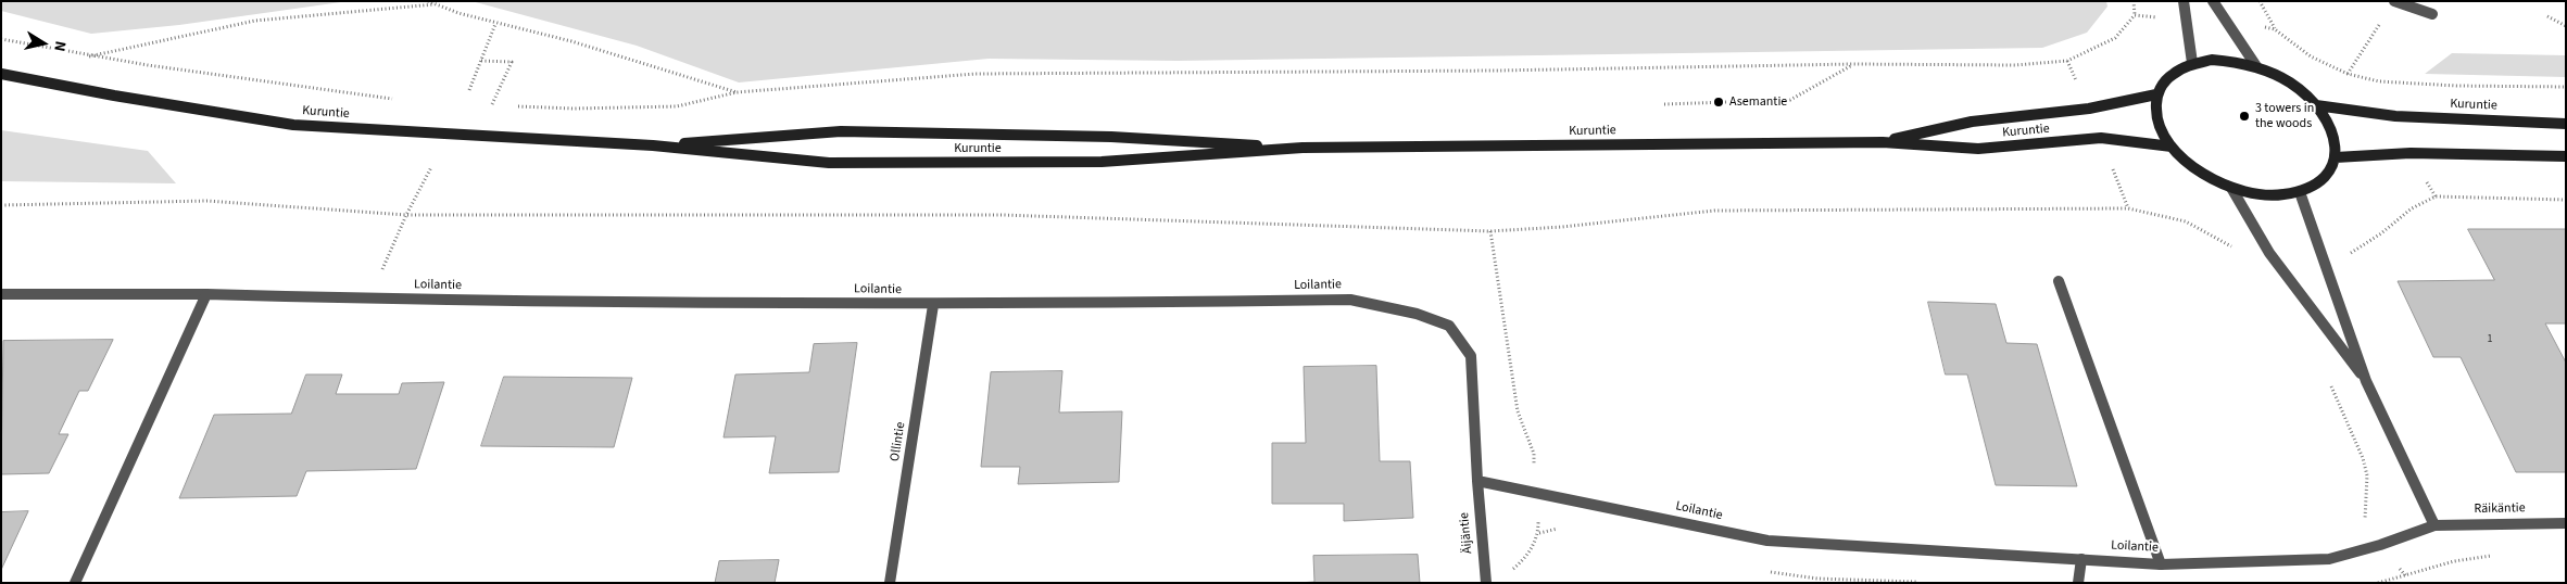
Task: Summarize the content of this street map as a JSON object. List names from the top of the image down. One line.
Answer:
{"streets":{"main road":["Kuruntie"],"street":["Loilantie","Ollintie","Räikäntie","Äijäntie"]},"crossings":[["Loilantie","Ollintie"],["Loilantie","Räikäntie"],["Loilantie","Äijäntie"]],"places":["Asemantie","3 towers in the woods"],"house_numbers":["1"],"north":"right"}
